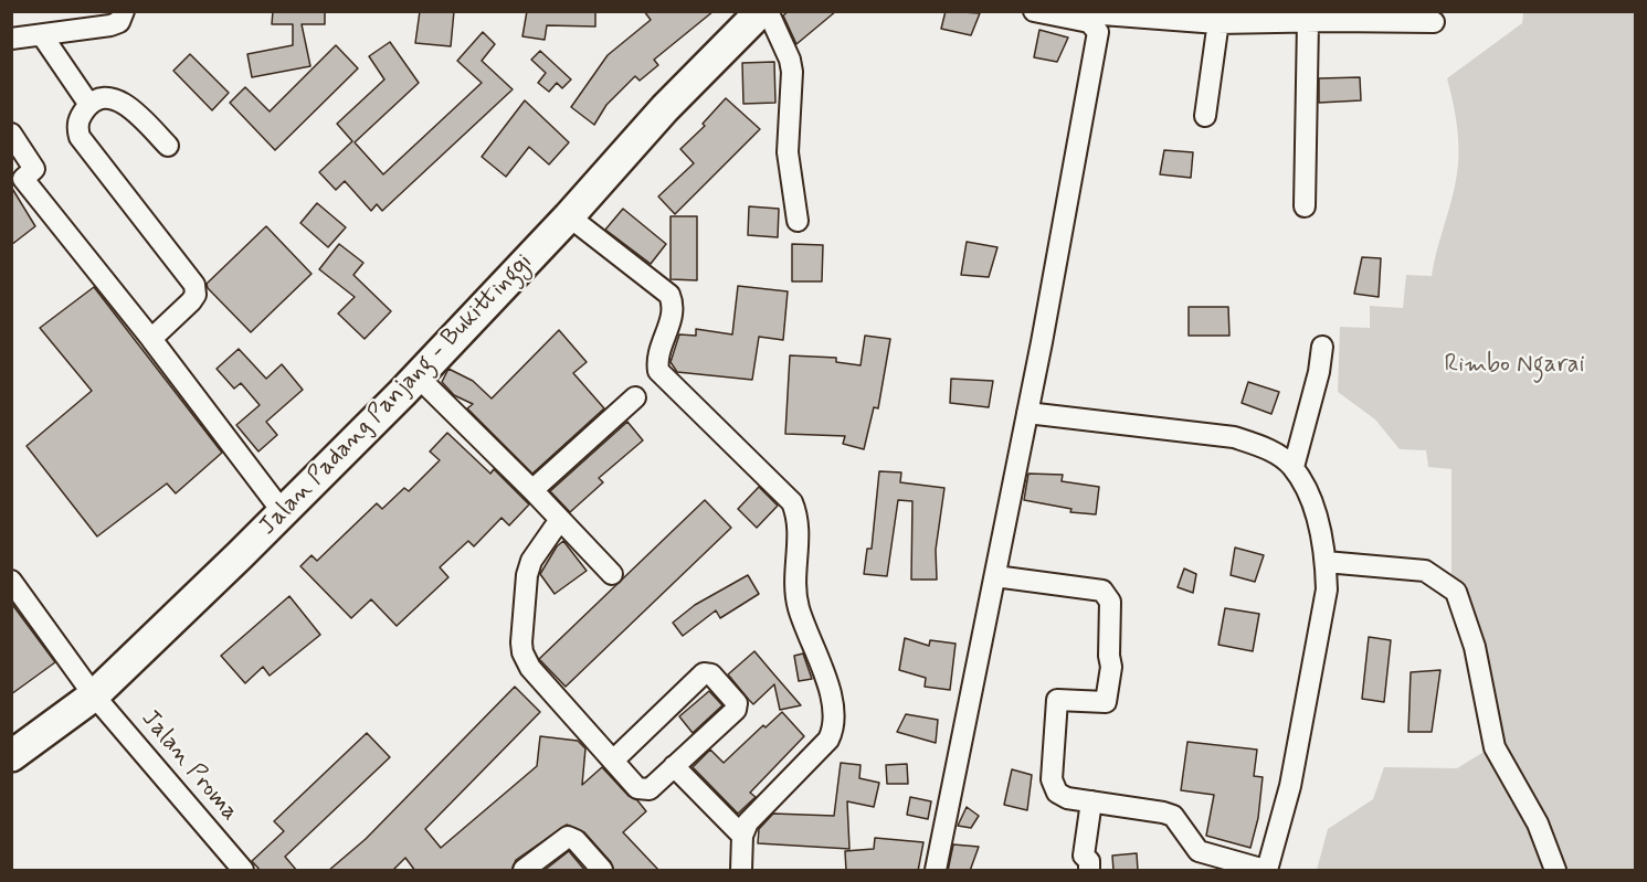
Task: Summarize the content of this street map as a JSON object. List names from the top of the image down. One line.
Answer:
{"streets":{"highway":["Jalan Padang Panjang - Bukittinggi"],"street":["Jalan Proma"]},"crossings":[["Jalan Padang Panjang - Bukittinggi","Jalan Proma"]],"parks":["Rimbo Ngarai"]}
